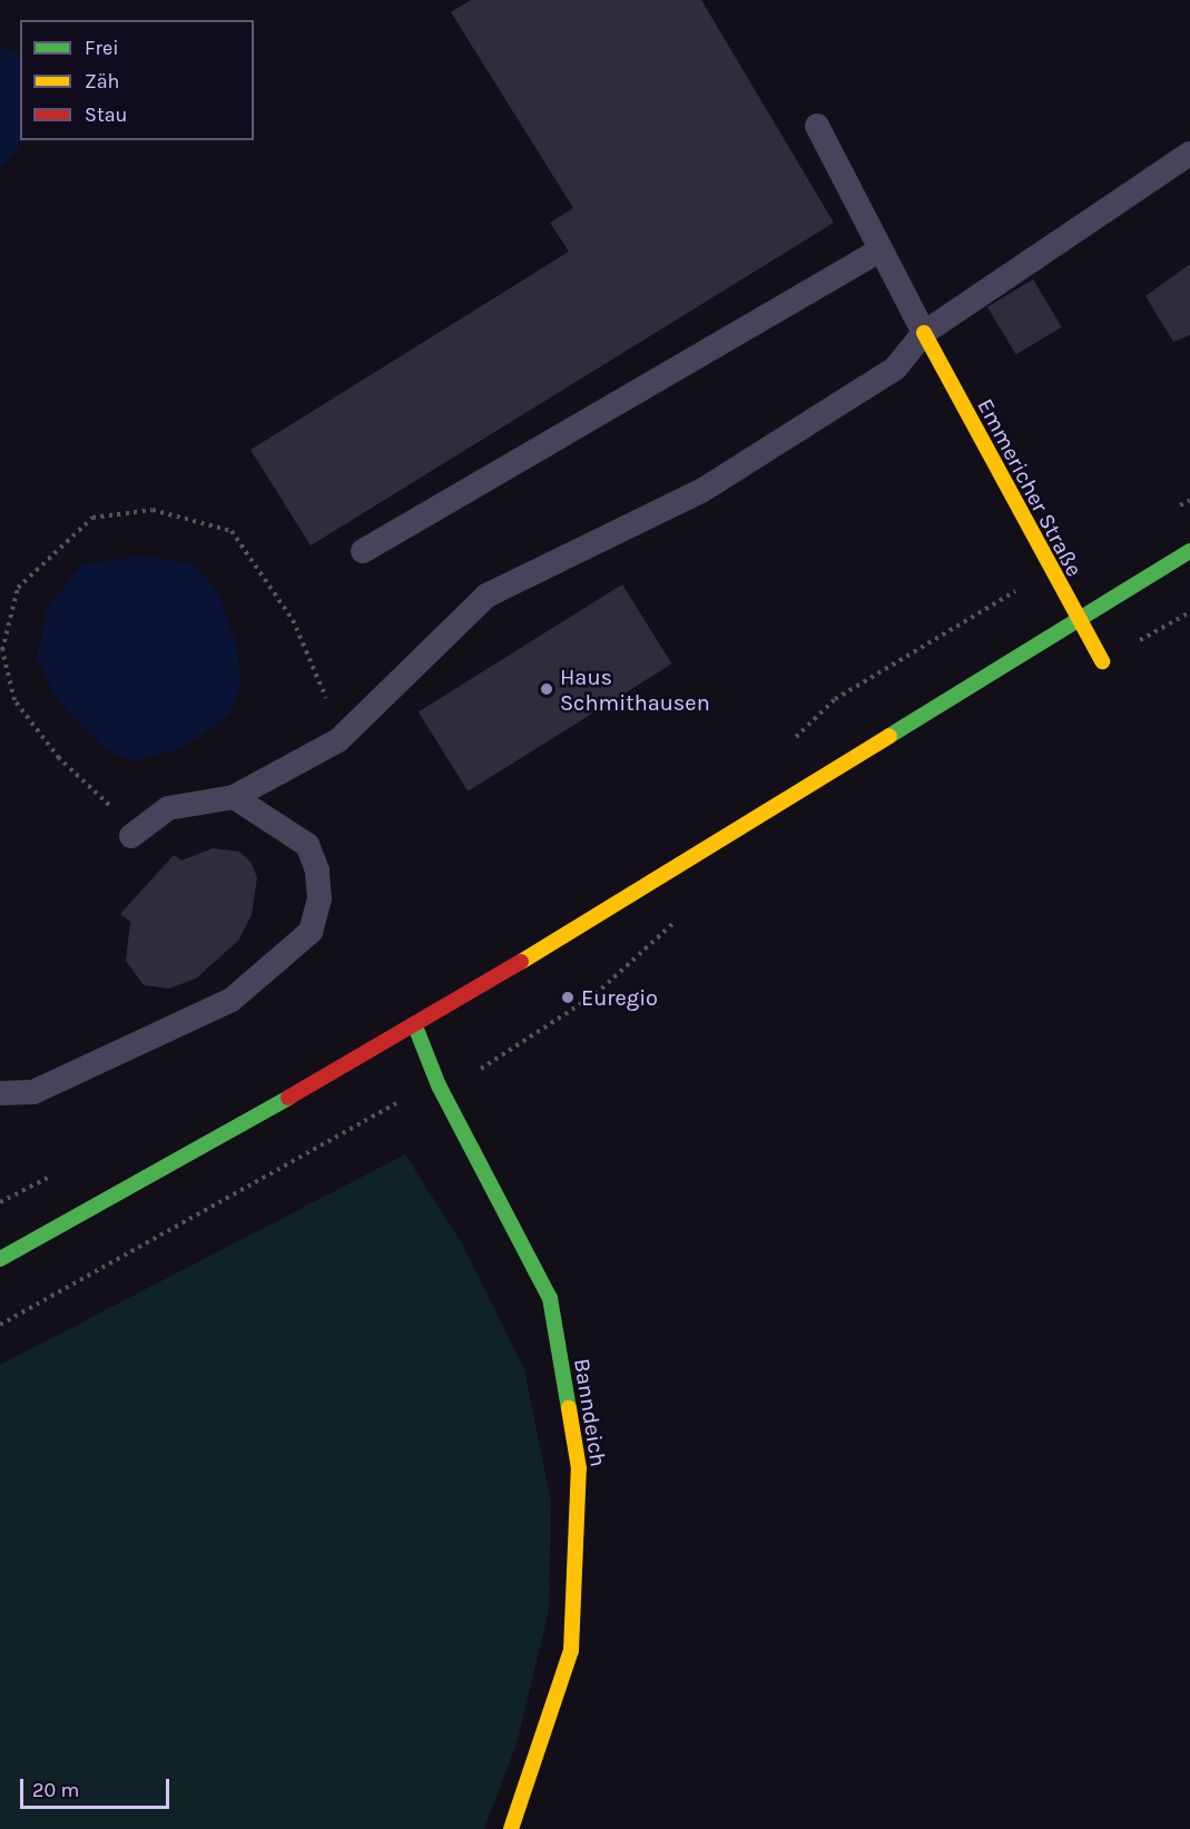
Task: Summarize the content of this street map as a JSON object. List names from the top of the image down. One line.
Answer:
{"streets":{"main road":["Emmericher Straße","Banndeich"]},"places":["Haus Schmithausen","Euregio"],"legend":["Frei","Zäh","Stau"],"scale_bar":"20 m"}
